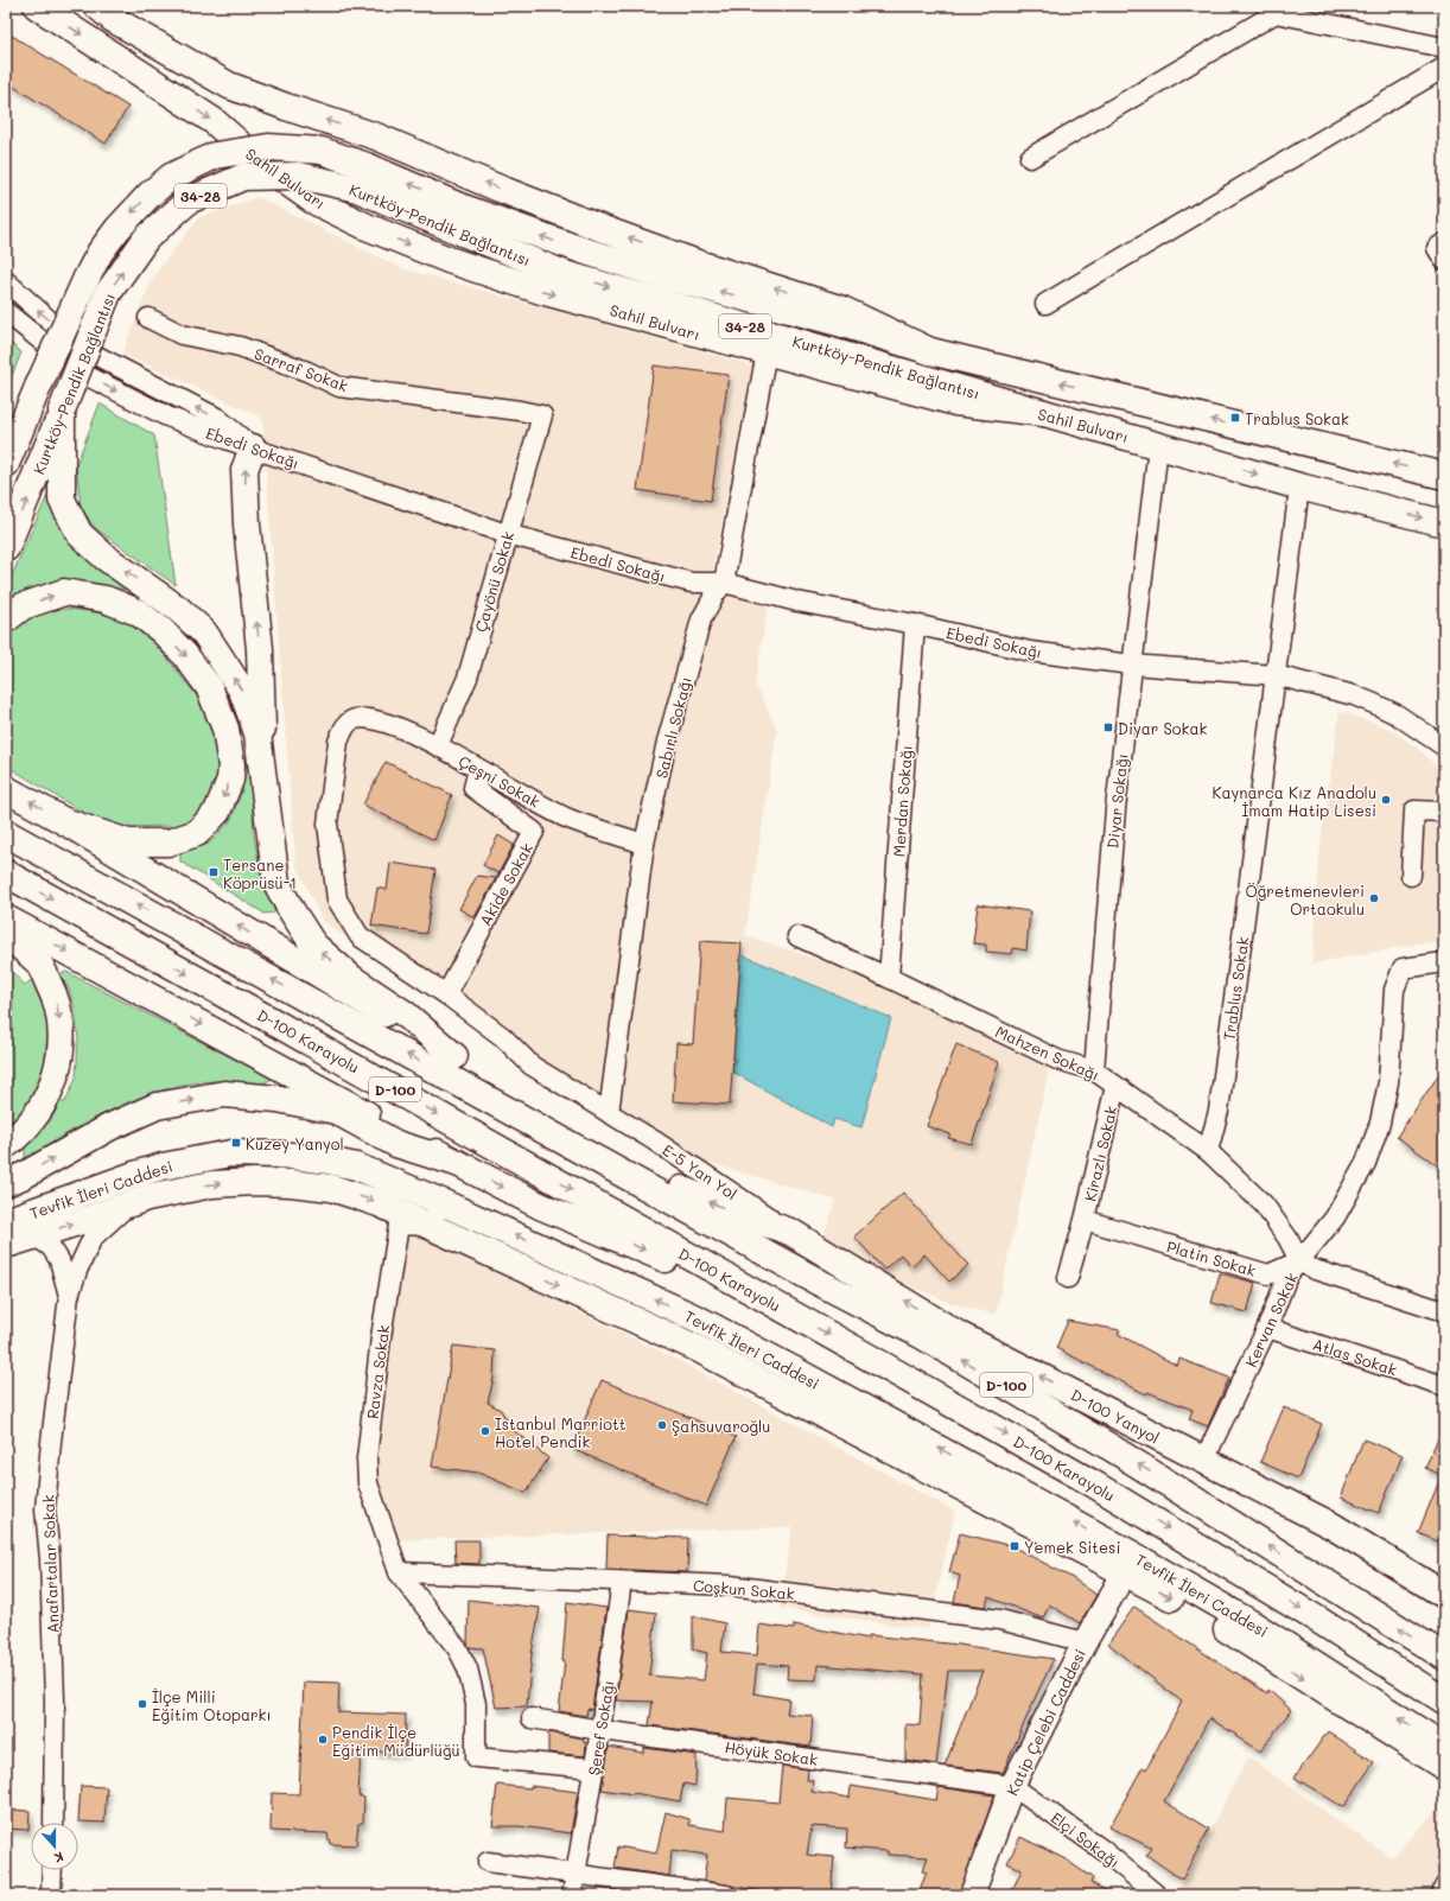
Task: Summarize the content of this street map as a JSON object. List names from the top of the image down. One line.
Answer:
{"streets":{"main road":["Sahil Bulvarı","34-28","Kurtköy-Pendik Bağlantısı","D-100 Karayolu","D-100","Tevfik İleri Caddesi","D-100 Yanyol"],"street":["Sarraf Sokak","Ebedi Sokağı","Çayönü Sokak","Sabırlı Sokağı","Çeşni Sokak","Merdan Sokağı","Diyar Sokağı","Akide Sokak","Trablus Sokak","Mahzen Sokağı","Kirazlı Sokak","E-5 Yan Yol","Platin Sokak","Kervan Sokak","Atlas Sokak","Ravza Sokak","Anafartalar Sokak","Coşkun Sokak","Katip Çelebi Caddesi","Şeref Sokağı","Höyük Sokak","Elçi Sokağı"]},"crossings":[["Sahil Bulvarı","Kurtköy-Pendik Bağlantısı"],["Sahil Bulvarı","Sabırlı Sokağı"],["Sahil Bulvarı","Diyar Sokağı"],["Sahil Bulvarı","Trablus Sokak"],["Sarraf Sokak","Çayönü Sokak"],["Ebedi Sokağı","Çayönü Sokak"],["Ebedi Sokağı","Sabırlı Sokağı"],["Ebedi Sokağı","Merdan Sokağı"],["Ebedi Sokağı","Diyar Sokağı"],["Ebedi Sokağı","Trablus Sokak"],["Çayönü Sokak","Çeşni Sokak"],["Sabırlı Sokağı","Çeşni Sokak"],["Sabırlı Sokağı","E-5 Yan Yol"],["Çeşni Sokak","Akide Sokak"],["Çeşni Sokak","E-5 Yan Yol"],["Merdan Sokağı","Mahzen Sokağı"],["Diyar Sokağı","Mahzen Sokağı"],["Akide Sokak","E-5 Yan Yol"],["Trablus Sokak","Mahzen Sokağı"],["Mahzen Sokağı","Kirazlı Sokak"],["Mahzen Sokağı","Platin Sokak"],["Mahzen Sokağı","Kervan Sokak"],["D-100","D-100 Yanyol"],["Kirazlı Sokak","Platin Sokak"],["E-5 Yan Yol","D-100 Yanyol"],["Tevfik İleri Caddesi","Ravza Sokak"],["Tevfik İleri Caddesi","Katip Çelebi Caddesi"],["Platin Sokak","Kervan Sokak"],["Kervan Sokak","Atlas Sokak"],["Kervan Sokak","D-100 Yanyol"],["Ravza Sokak","Coşkun Sokak"],["Coşkun Sokak","Katip Çelebi Caddesi"],["Coşkun Sokak","Şeref Sokağı"],["Katip Çelebi Caddesi","Höyük Sokak"],["Katip Çelebi Caddesi","Elçi Sokağı"],["Şeref Sokağı","Höyük Sokak"],["Höyük Sokak","Elçi Sokağı"]],"places":{"transit":["Trablus Sokak","Diyar Sokak","Tersane Köprüsü-1","Kuzey Yanyol","Yemek Sitesi"],"other":["Kaynarca Kız Anadolu İmam Hatip Lisesi","Öğretmenevleri Ortaokulu","Şahsuvaroğlu","Istanbul Marriott Hotel Pendik","İlçe Milli Eğitim Otoparkı","Pendik İlçe Eğitim Müdürlüğü"]},"north":"bottom"}
